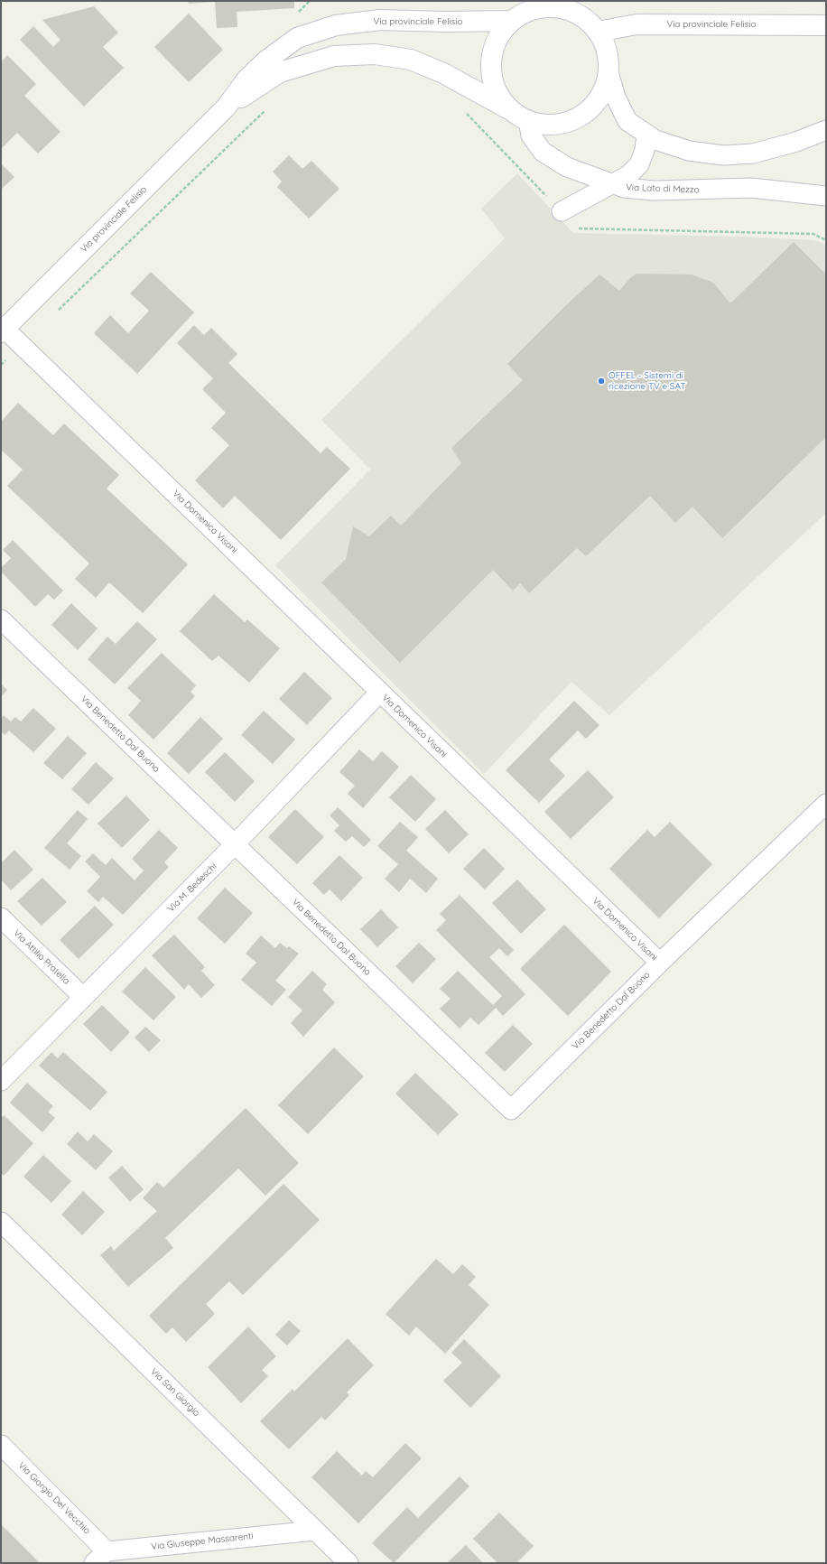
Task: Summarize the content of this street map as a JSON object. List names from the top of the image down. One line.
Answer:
{"streets":{"main road":["Via provinciale Felisio"],"street":["Via Lato di Mezzo","Via Domenico Visani","Via Benedetto Dal Buono","Via M. Bedeschi","Via Attilio Pratella","Via San Giorgio","Via Giorgio Del Vecchio","Via Giuseppe Massarenti"]},"crossings":[["Via provinciale Felisio","Via Lato di Mezzo"],["Via provinciale Felisio","Via Domenico Visani"],["Via Domenico Visani","Via Benedetto Dal Buono"],["Via Domenico Visani","Via M. Bedeschi"],["Via Benedetto Dal Buono","Via M. Bedeschi"],["Via M. Bedeschi","Via Attilio Pratella"],["Via San Giorgio","Via Giuseppe Massarenti"],["Via Giorgio Del Vecchio","Via Giuseppe Massarenti"]],"places":["OFFEL - Sistemi di ricezione TV e SAT"]}
